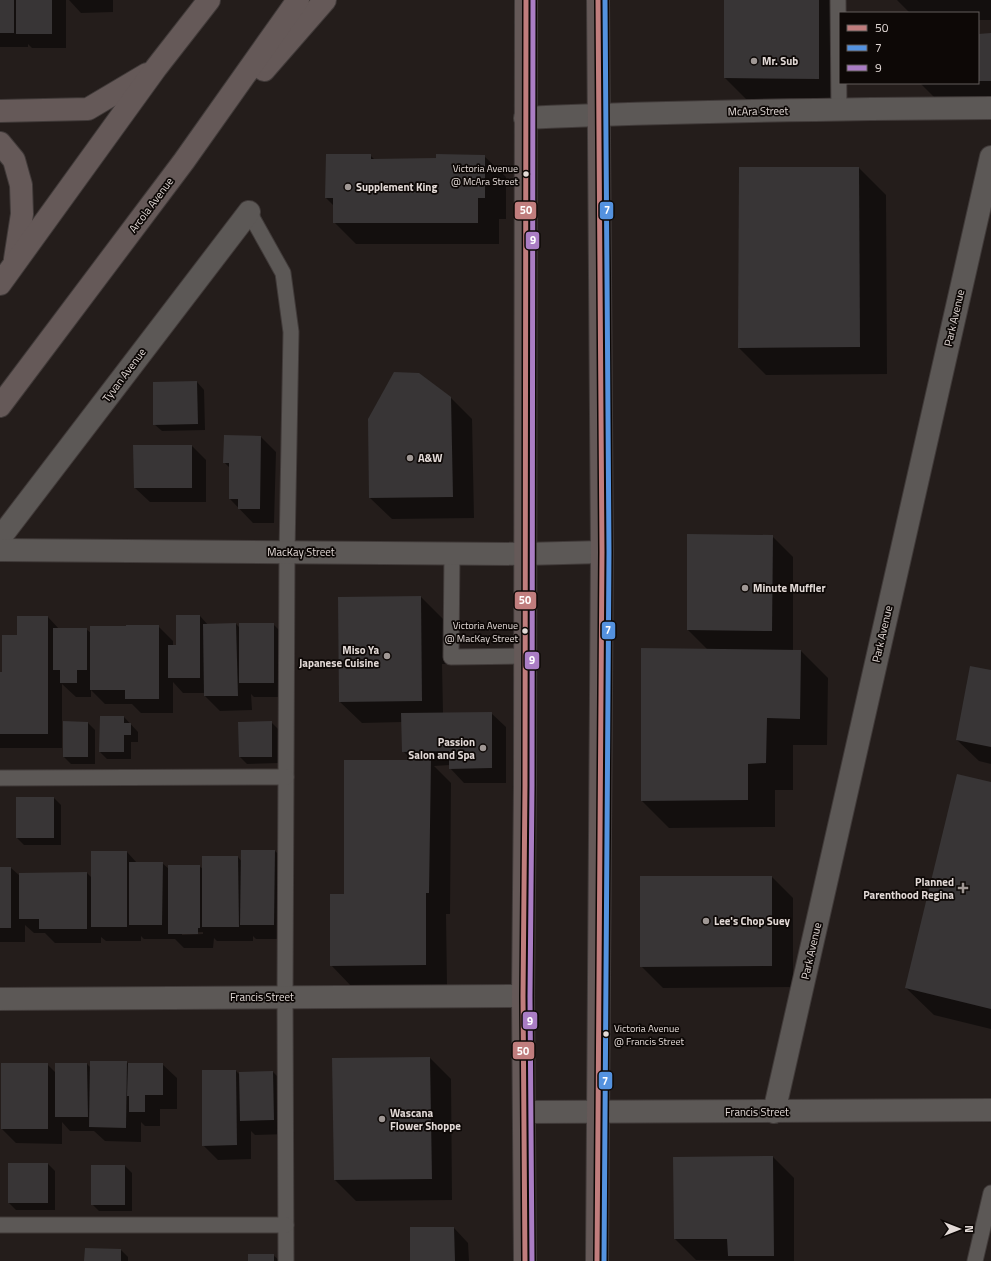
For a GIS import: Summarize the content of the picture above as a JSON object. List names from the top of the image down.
{
  "streets": {
    "main road": ["Arcola Avenue"],
    "street": [
      "McAra Street",
      "Park Avenue",
      "Tyvan Avenue",
      "MacKay Street",
      "Francis Street"
    ]
  },
  "crossings": [
    ["Park Avenue", "Francis Street"]
  ],
  "places": {
    "other": [
      "Mr. Sub",
      "Victoria Avenue @ McAra Street",
      "Supplement King",
      "A&W",
      "Minute Muffler",
      "Victoria Avenue @ MacKay Street",
      "Miso Ya Japanese Cuisine",
      "Passion Salon and Spa",
      "Lee's Chop Suey",
      "Victoria Avenue @ Francis Street",
      "Wascana Flower Shoppe"
    ],
    "health": ["Planned Parenthood Regina"]
  },
  "lines": ["transit line 50", "transit line 7", "transit line 9"],
  "legend": ["50", "7", "9"],
  "north": "right"
}
